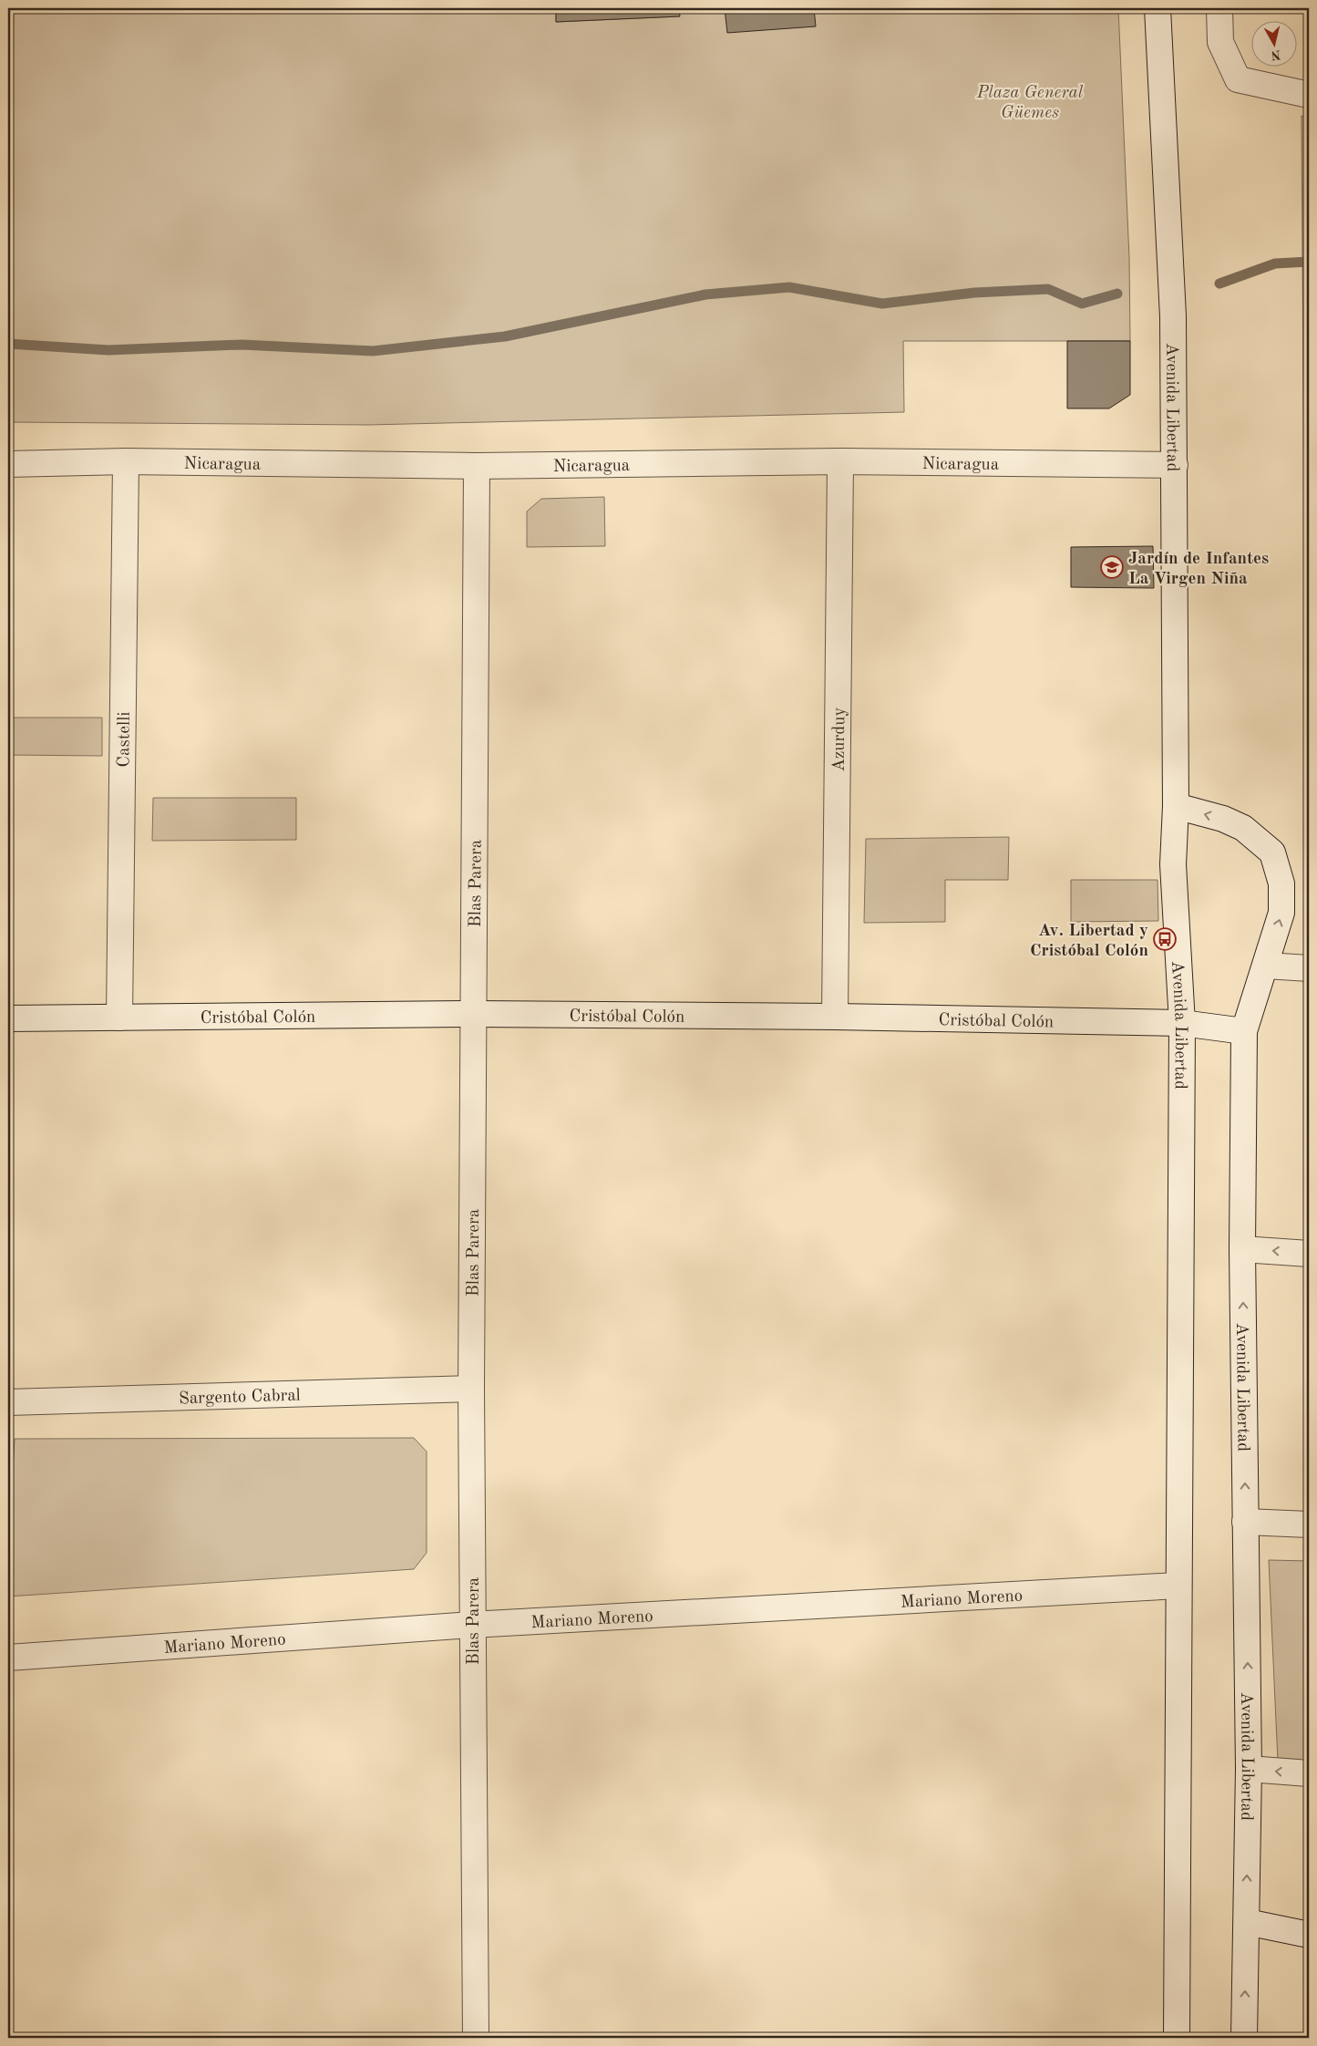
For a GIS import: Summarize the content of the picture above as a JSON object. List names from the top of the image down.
{
  "streets": {
    "street": [
      "Avenida Libertad",
      "Nicaragua",
      "Castelli",
      "Azurduy",
      "Blas Parera",
      "Cristóbal Colón",
      "Sargento Cabral",
      "Mariano Moreno"
    ]
  },
  "crossings": [
    ["Avenida Libertad", "Nicaragua"],
    ["Avenida Libertad", "Cristóbal Colón"],
    ["Avenida Libertad", "Mariano Moreno"],
    ["Nicaragua", "Castelli"],
    ["Nicaragua", "Azurduy"],
    ["Nicaragua", "Blas Parera"],
    ["Castelli", "Cristóbal Colón"],
    ["Azurduy", "Cristóbal Colón"],
    ["Blas Parera", "Cristóbal Colón"],
    ["Blas Parera", "Sargento Cabral"],
    ["Blas Parera", "Mariano Moreno"]
  ],
  "parks": ["Plaza General Güemes"],
  "places": {
    "school or university": ["Jardín de Infantes La Virgen Niña"],
    "bus stop": ["Av. Libertad y Cristóbal Colón"]
  },
  "north": "bottom"
}
